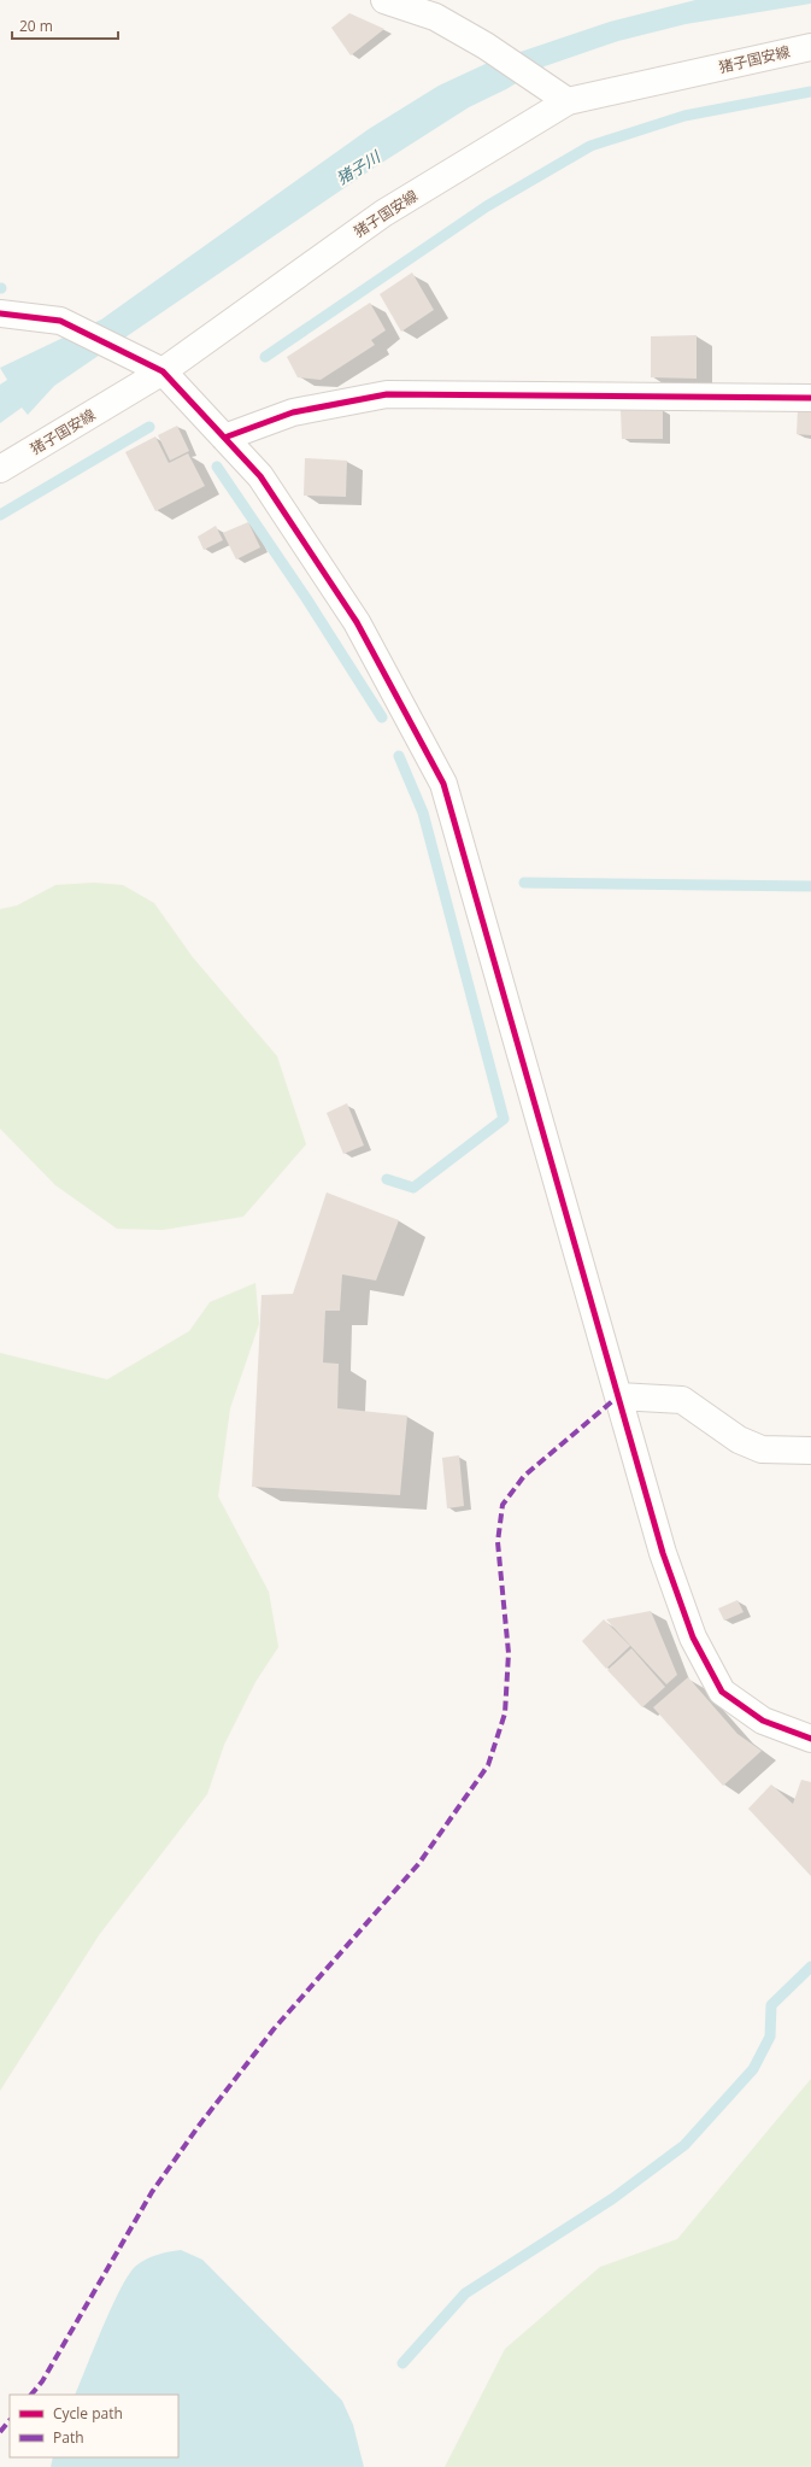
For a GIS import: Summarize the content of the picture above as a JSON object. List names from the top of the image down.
{
  "streets": {
    "street": ["猪子国安線"]
  },
  "water": ["猪子川"],
  "legend": ["Cycle path", "Path"],
  "scale_bar": "20 m"
}
